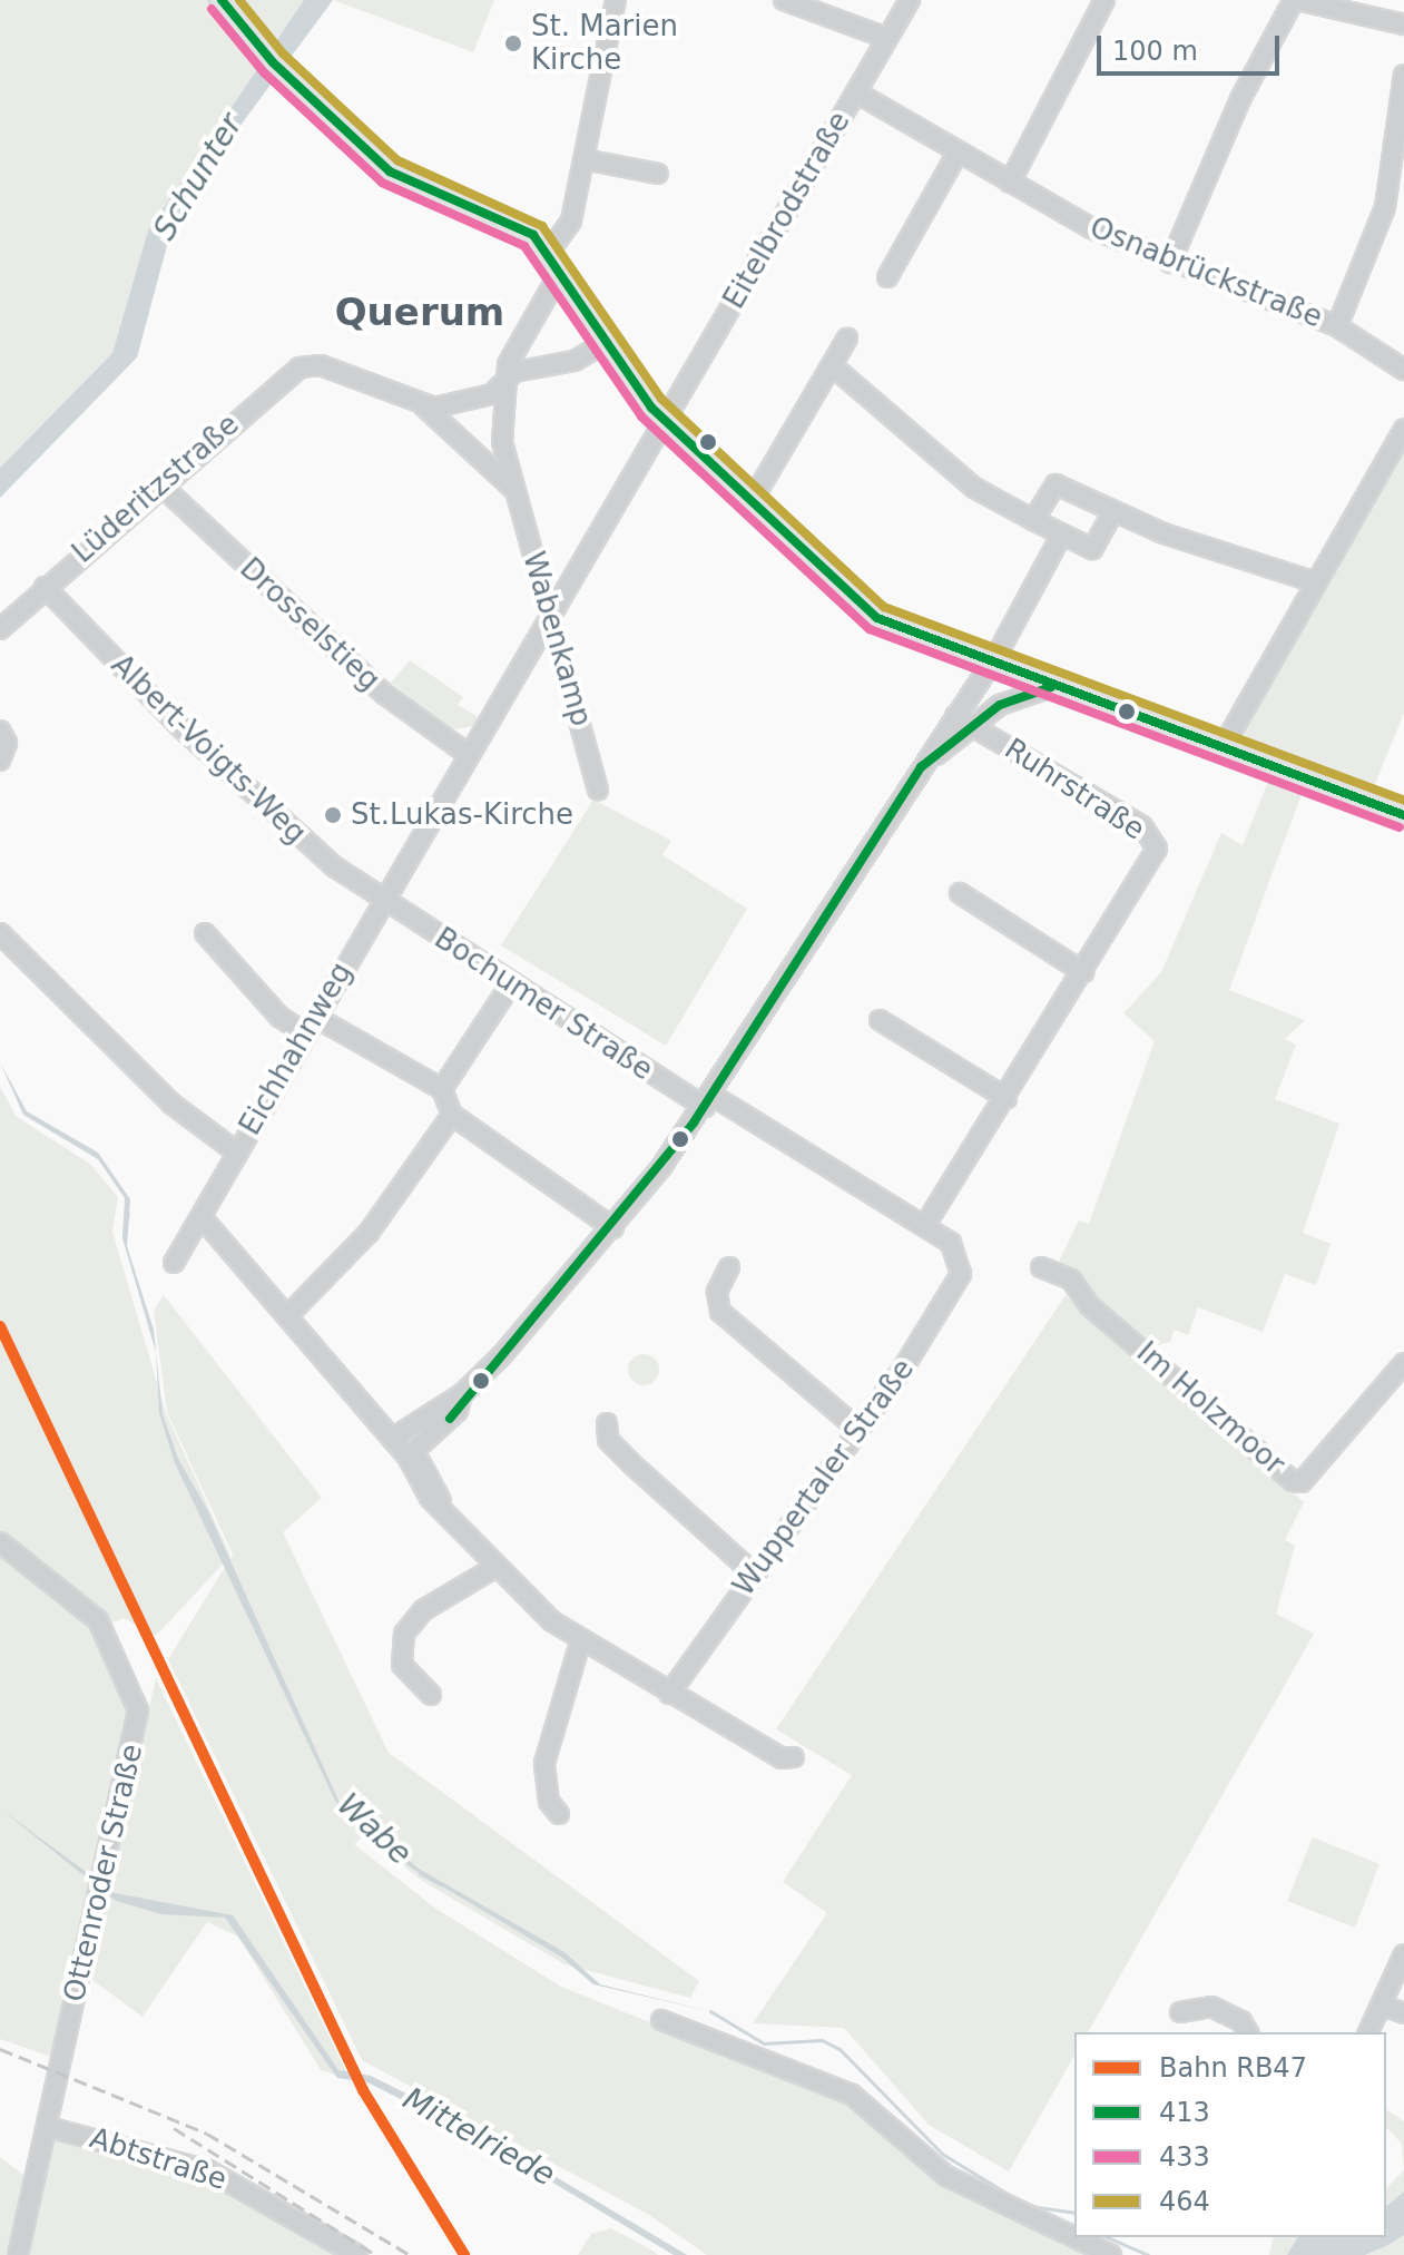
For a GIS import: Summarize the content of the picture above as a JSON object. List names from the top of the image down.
{
  "streets": {
    "street": [
      "Eitelbrodstraße",
      "Osnabrückstraße",
      "Lüderitzstraße",
      "Drosselstieg",
      "Wabenkamp",
      "Albert-Voigts-Weg",
      "Ruhrstraße",
      "Bochumer Straße",
      "Eichhahnweg",
      "Im Holzmoor",
      "Wuppertaler Straße",
      "Ottenroder Straße",
      "Abtstraße"
    ]
  },
  "crossings": [
    ["Eitelbrodstraße", "Osnabrückstraße"],
    ["Eitelbrodstraße", "Eichhahnweg"],
    ["Lüderitzstraße", "Drosselstieg"],
    ["Lüderitzstraße", "Albert-Voigts-Weg"],
    ["Drosselstieg", "Eichhahnweg"],
    ["Wabenkamp", "Eichhahnweg"],
    ["Albert-Voigts-Weg", "Bochumer Straße"],
    ["Albert-Voigts-Weg", "Eichhahnweg"],
    ["Ruhrstraße", "Bochumer Straße"],
    ["Bochumer Straße", "Eichhahnweg"],
    ["Bochumer Straße", "Wuppertaler Straße"],
    ["Ottenroder Straße", "Abtstraße"]
  ],
  "districts": ["Querum"],
  "water": ["Schunter", "Wabe", "Mittelriede"],
  "places": ["St. Marien Kirche", "St.Lukas-Kirche"],
  "lines": [
    "transit line 413",
    "transit line 464",
    "transit line 433",
    "rail line RB47"
  ],
  "legend": [
    "Bahn RB47",
    "413",
    "433",
    "464"
  ],
  "scale_bar": "100 m"
}
